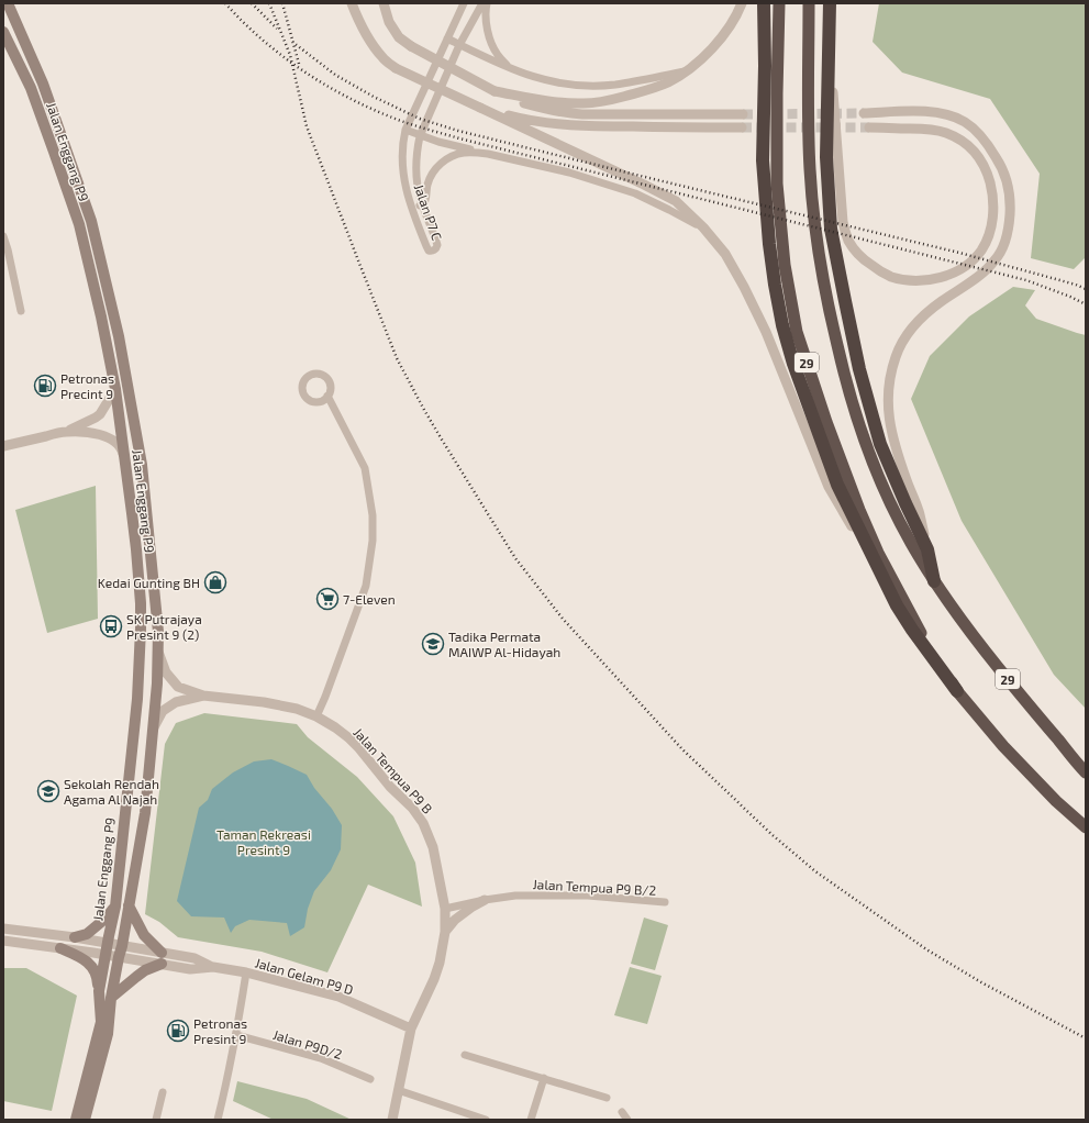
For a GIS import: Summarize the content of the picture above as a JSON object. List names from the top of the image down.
{
  "streets": {
    "highway": ["29"],
    "main road": ["Jalan Enggang P9"],
    "street": [
      "Jalan P7 C",
      "Jalan Tempua P9 B",
      "Jalan Tempua P9 B/2",
      "Jalan Gelam P9 D",
      "Jalan P9D/2"
    ]
  },
  "crossings": [
    ["Jalan Enggang P9", "Jalan Tempua P9 B"],
    ["Jalan Enggang P9", "Jalan Gelam P9 D"],
    ["Jalan Tempua P9 B", "Jalan Tempua P9 B/2"],
    ["Jalan Tempua P9 B", "Jalan Gelam P9 D"]
  ],
  "parks": ["Taman Rekreasi Presint 9"],
  "places": {
    "fuel station": ["Petronas Precint 9", "Petronas Presint 9"],
    "shop": ["Kedai Gunting BH"],
    "supermarket": ["7-Eleven"],
    "bus stop": ["SK Putrajaya Presint 9 (2)"],
    "school or university": ["Tadika Permata MAIWP Al-Hidayah", "Sekolah Rendah Agama Al Najah"]
  }
}
